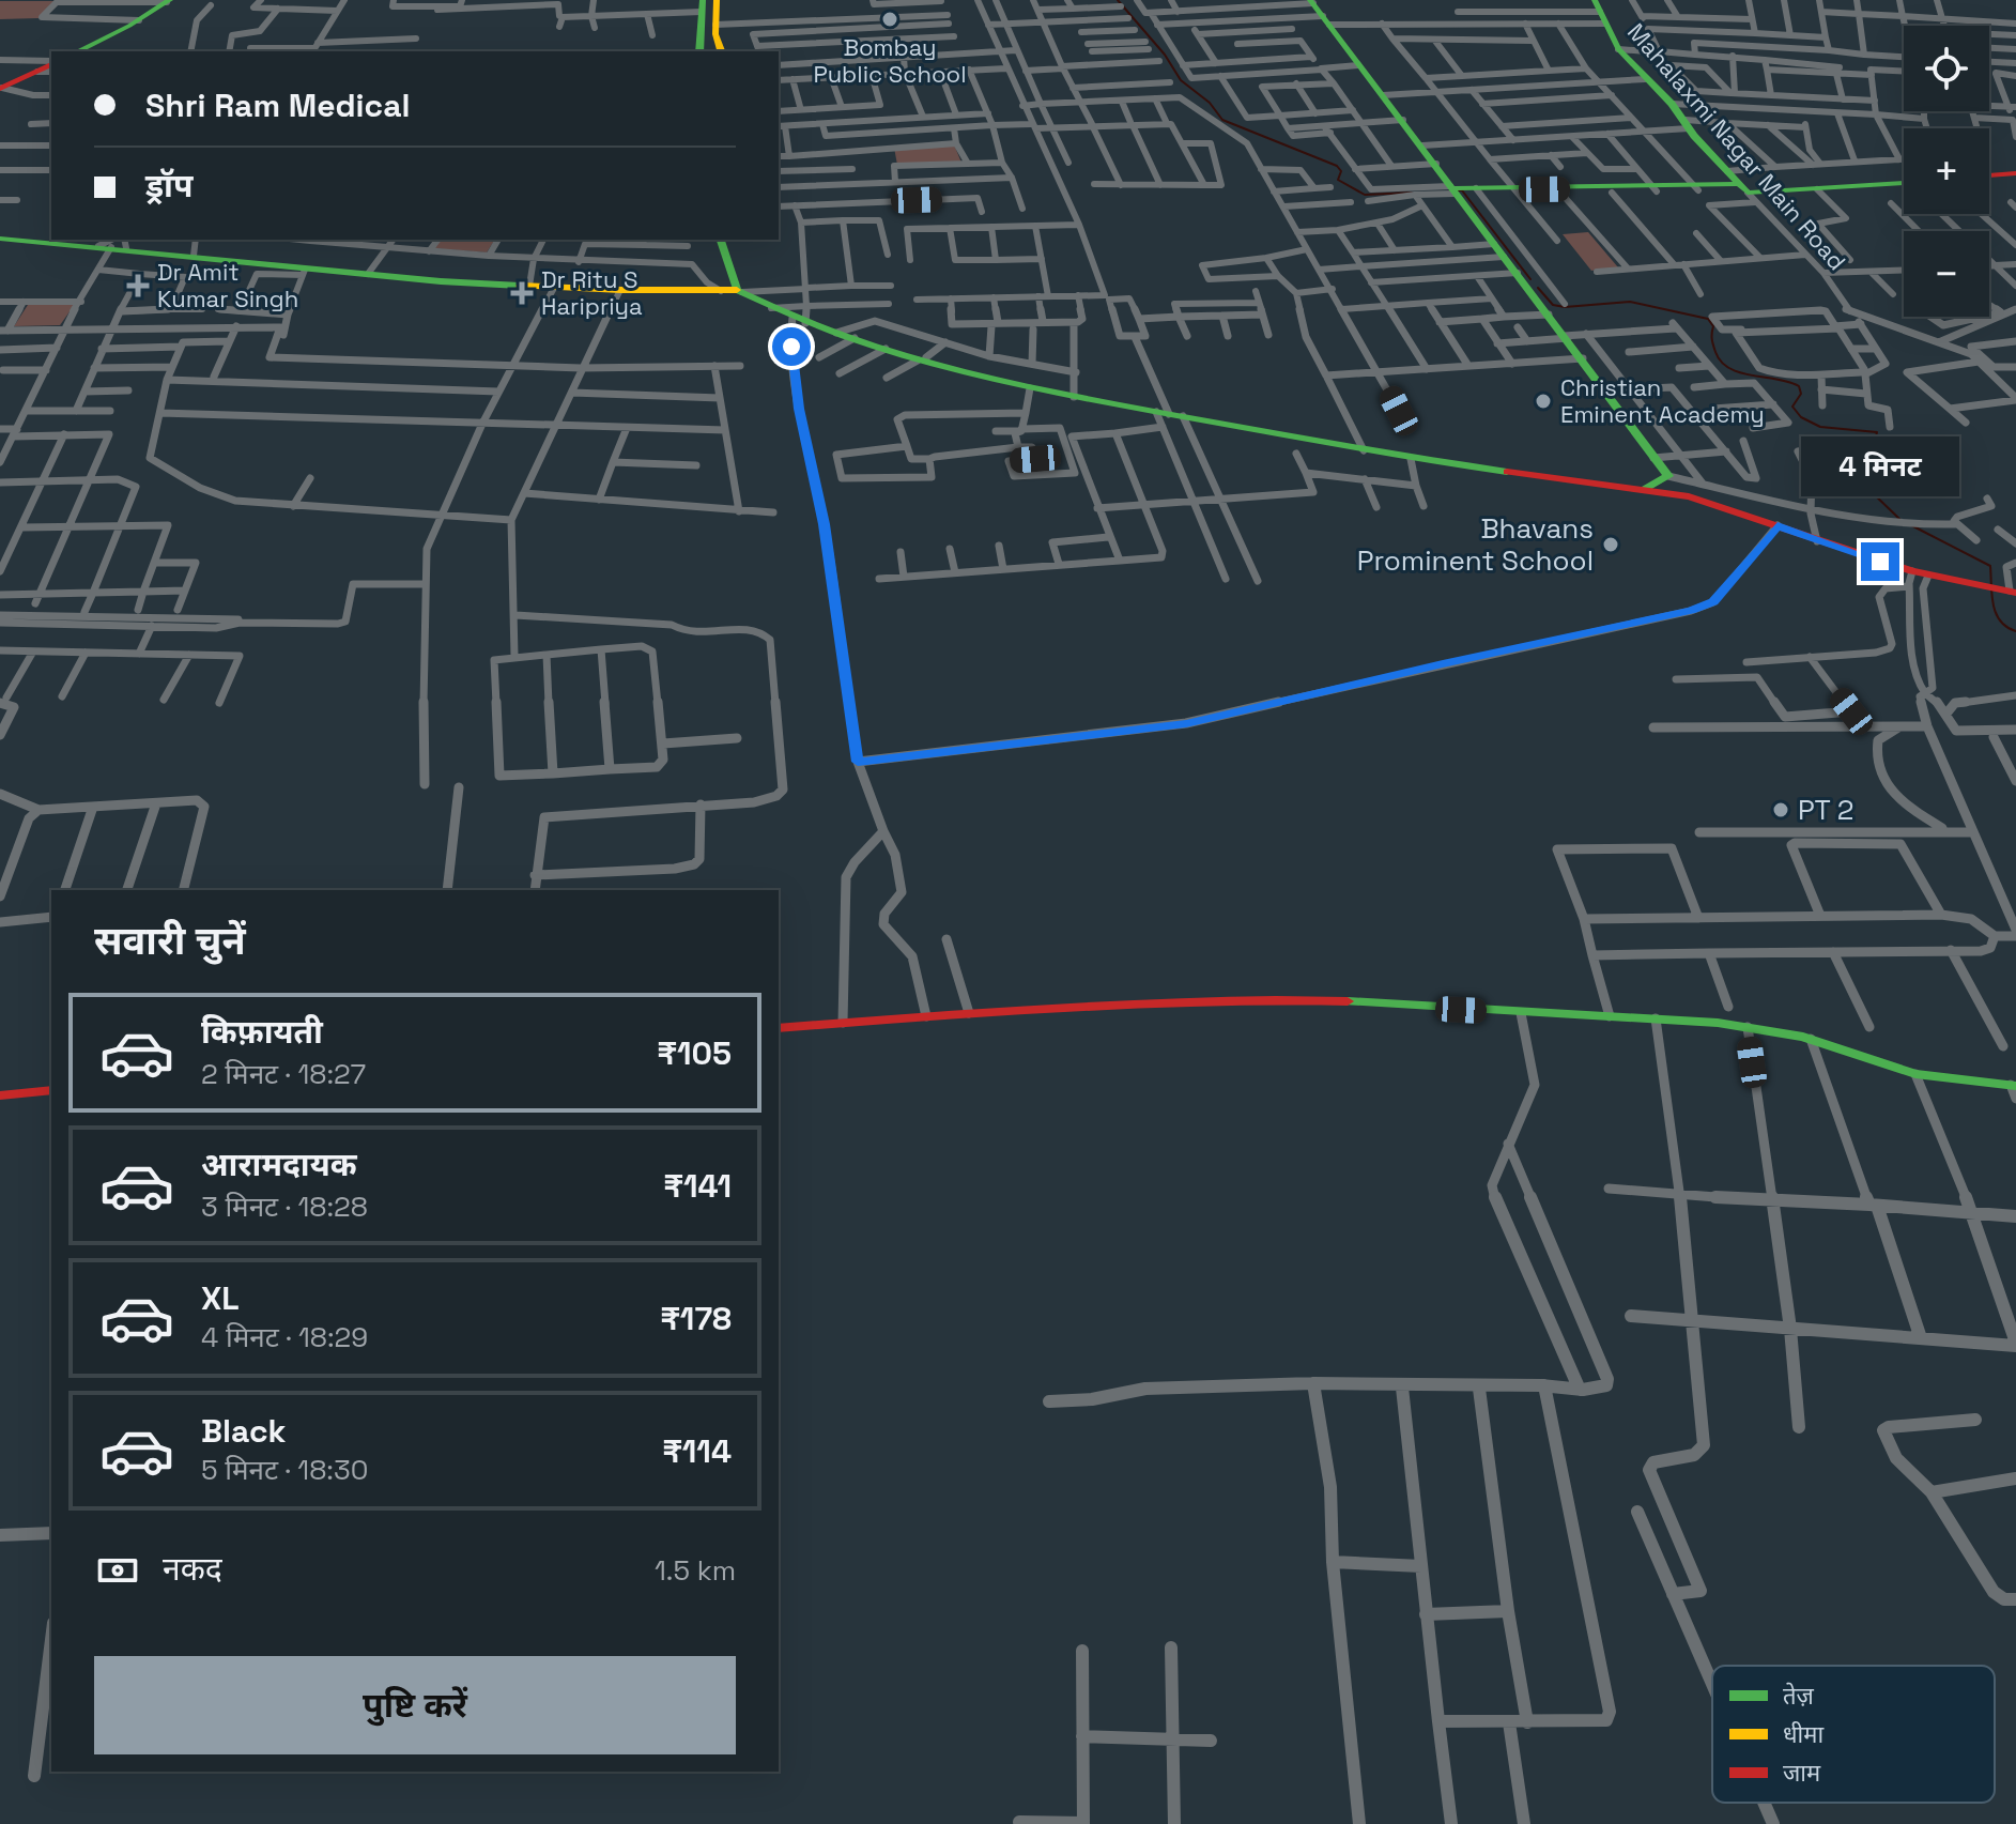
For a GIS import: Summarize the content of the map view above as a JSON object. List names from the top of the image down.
{
  "streets": {
    "street": ["Mahalaxmi Nagar Main Road"]
  },
  "places": {
    "other": [
      "Bombay Public School",
      "Christian Eminent Academy",
      "Bhavans Prominent School",
      "PT 2"
    ],
    "health": ["Dr Amit Kumar Singh", "Dr Ritu S Haripriya"]
  },
  "legend": ["तेज़", "धीमा", "जाम"],
  "page": {
    "map_buttons": ["+", "−"],
    "banner": ["Shri Ram Medical", "ड्रॉप"],
    "bubble": "4 मिनट",
    "heading": "सवारी चुनें",
    "list": [
      {
        "name": "किफ़ायती",
        "note": "2 मिनट · 18:27",
        "value": "₹105"
      },
      {
        "name": "आरामदायक",
        "note": "3 मिनट · 18:28",
        "value": "₹141"
      },
      {
        "name": "XL",
        "note": "4 मिनट · 18:29",
        "value": "₹178"
      },
      {
        "name": "Black",
        "note": "5 मिनट · 18:30",
        "value": "₹114"
      }
    ],
    "pay": ["नकद", "1.5 km"],
    "buttons": "पुष्टि करें"
  }
}
